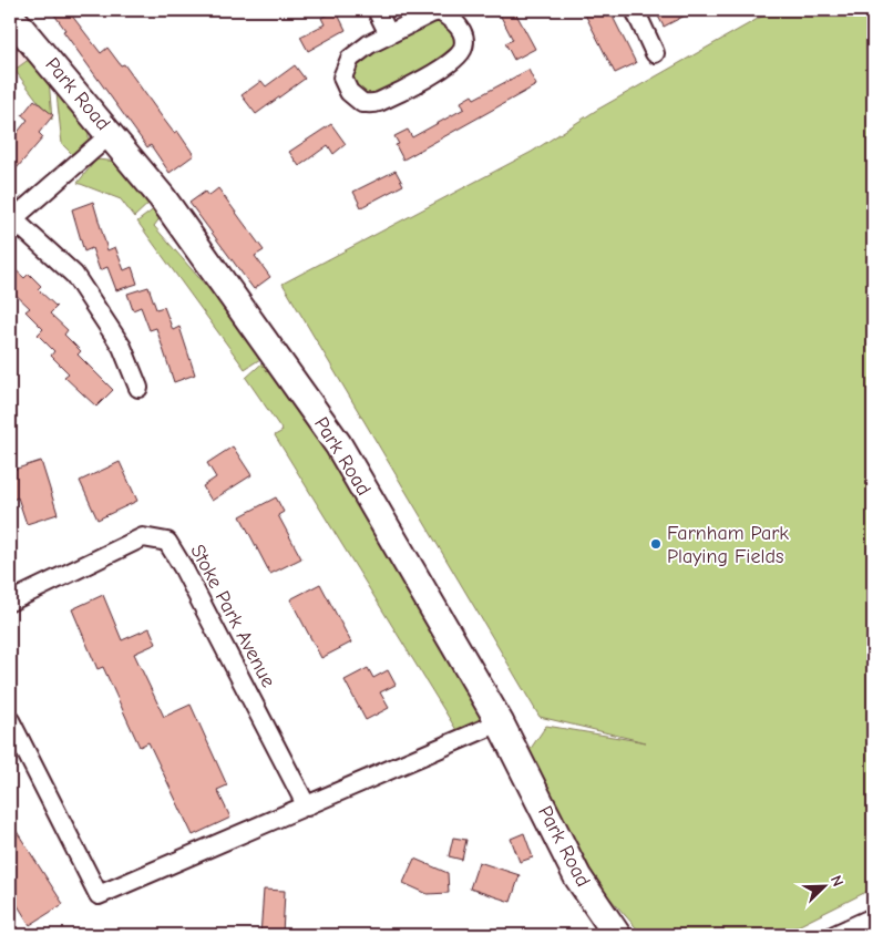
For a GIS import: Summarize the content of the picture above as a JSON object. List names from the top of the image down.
{
  "streets": {
    "main road": ["Park Road"],
    "street": ["Stoke Park Avenue"]
  },
  "places": ["Farnham Park Playing Fields"],
  "north": "top right"
}
